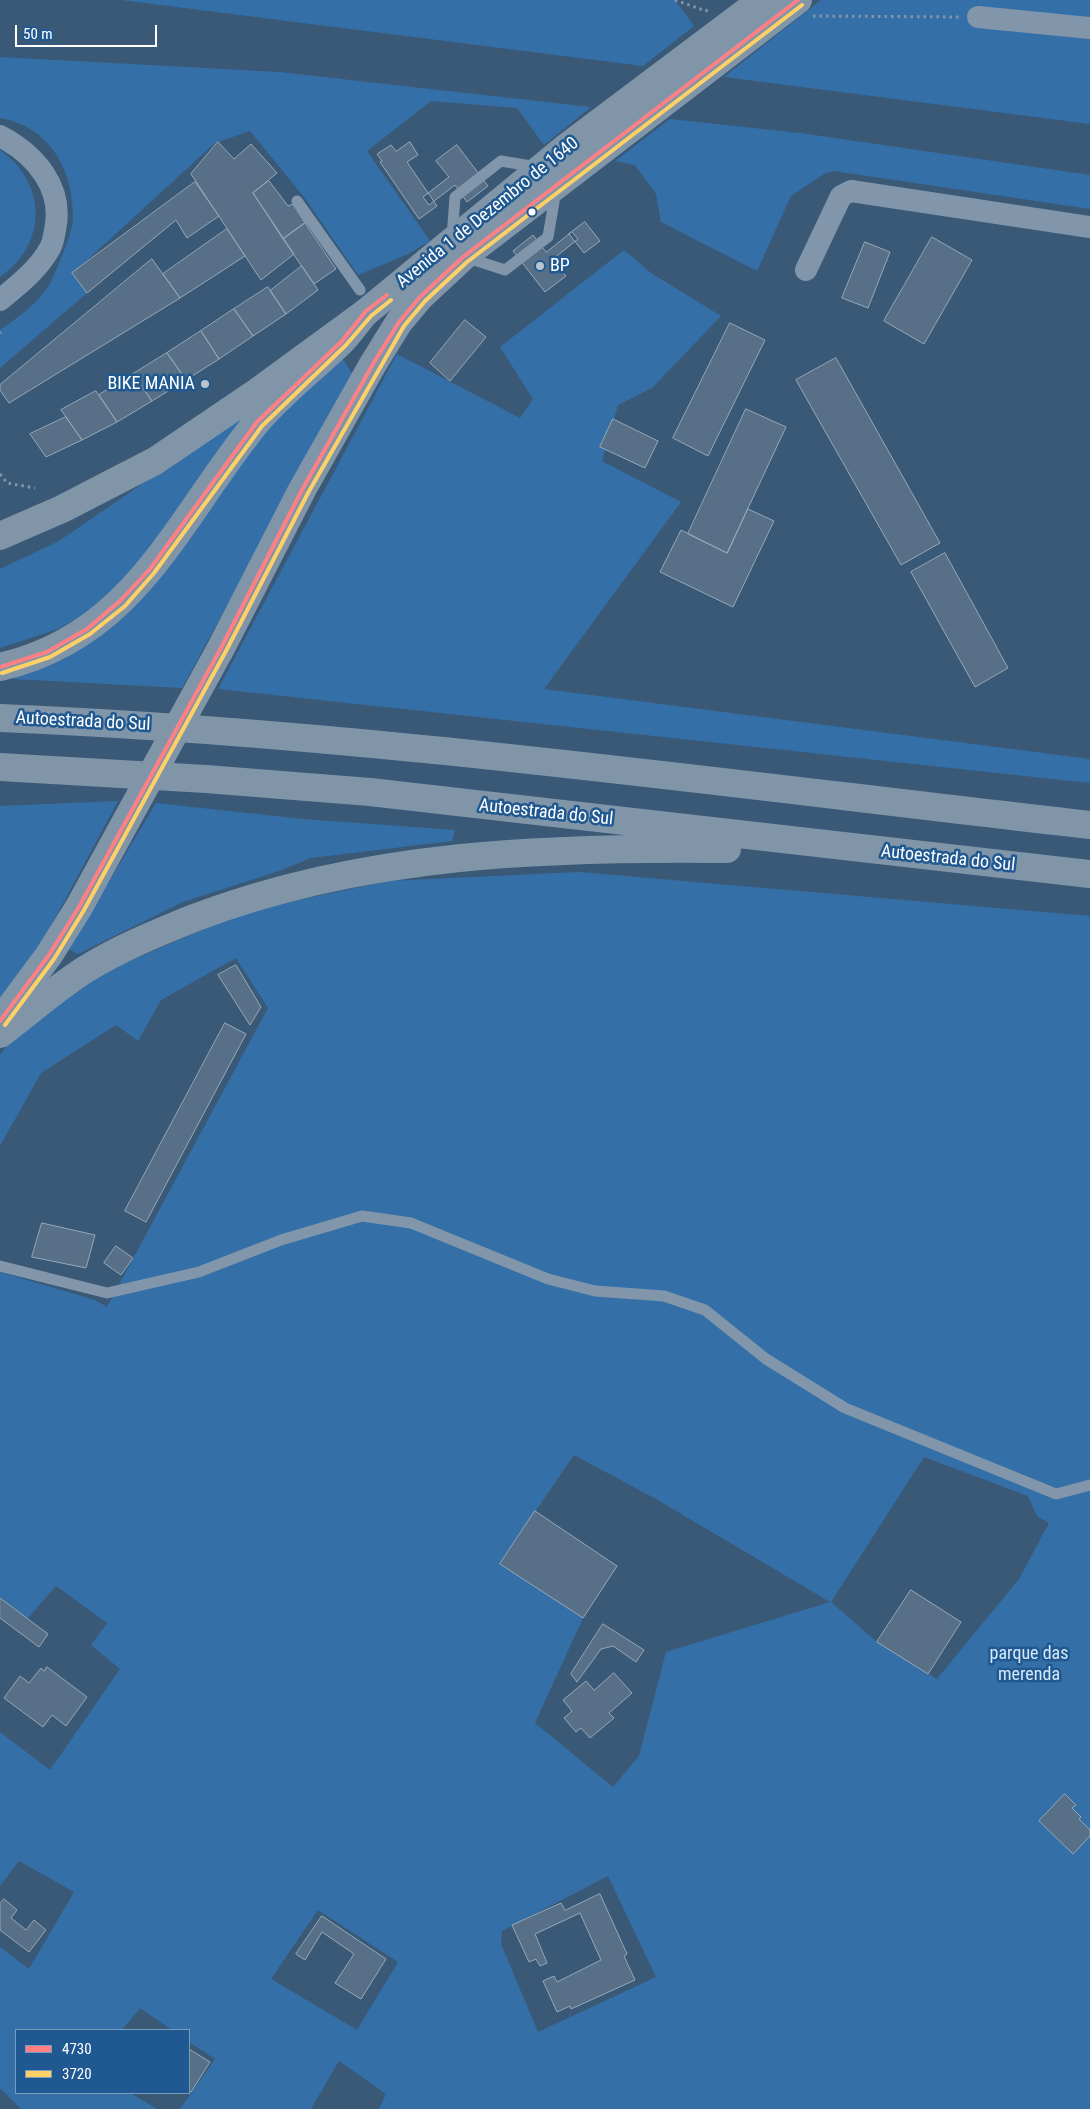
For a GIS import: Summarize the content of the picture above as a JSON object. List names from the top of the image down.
{
  "streets": {
    "main road": ["Avenida 1 de Dezembro de 1640", "Autoestrada do Sul"]
  },
  "parks": ["parque das merenda"],
  "places": ["BP", "BIKE MANIA"],
  "lines": ["transit line 4730", "transit line 3720"],
  "legend": ["4730", "3720"],
  "scale_bar": "50 m"
}
